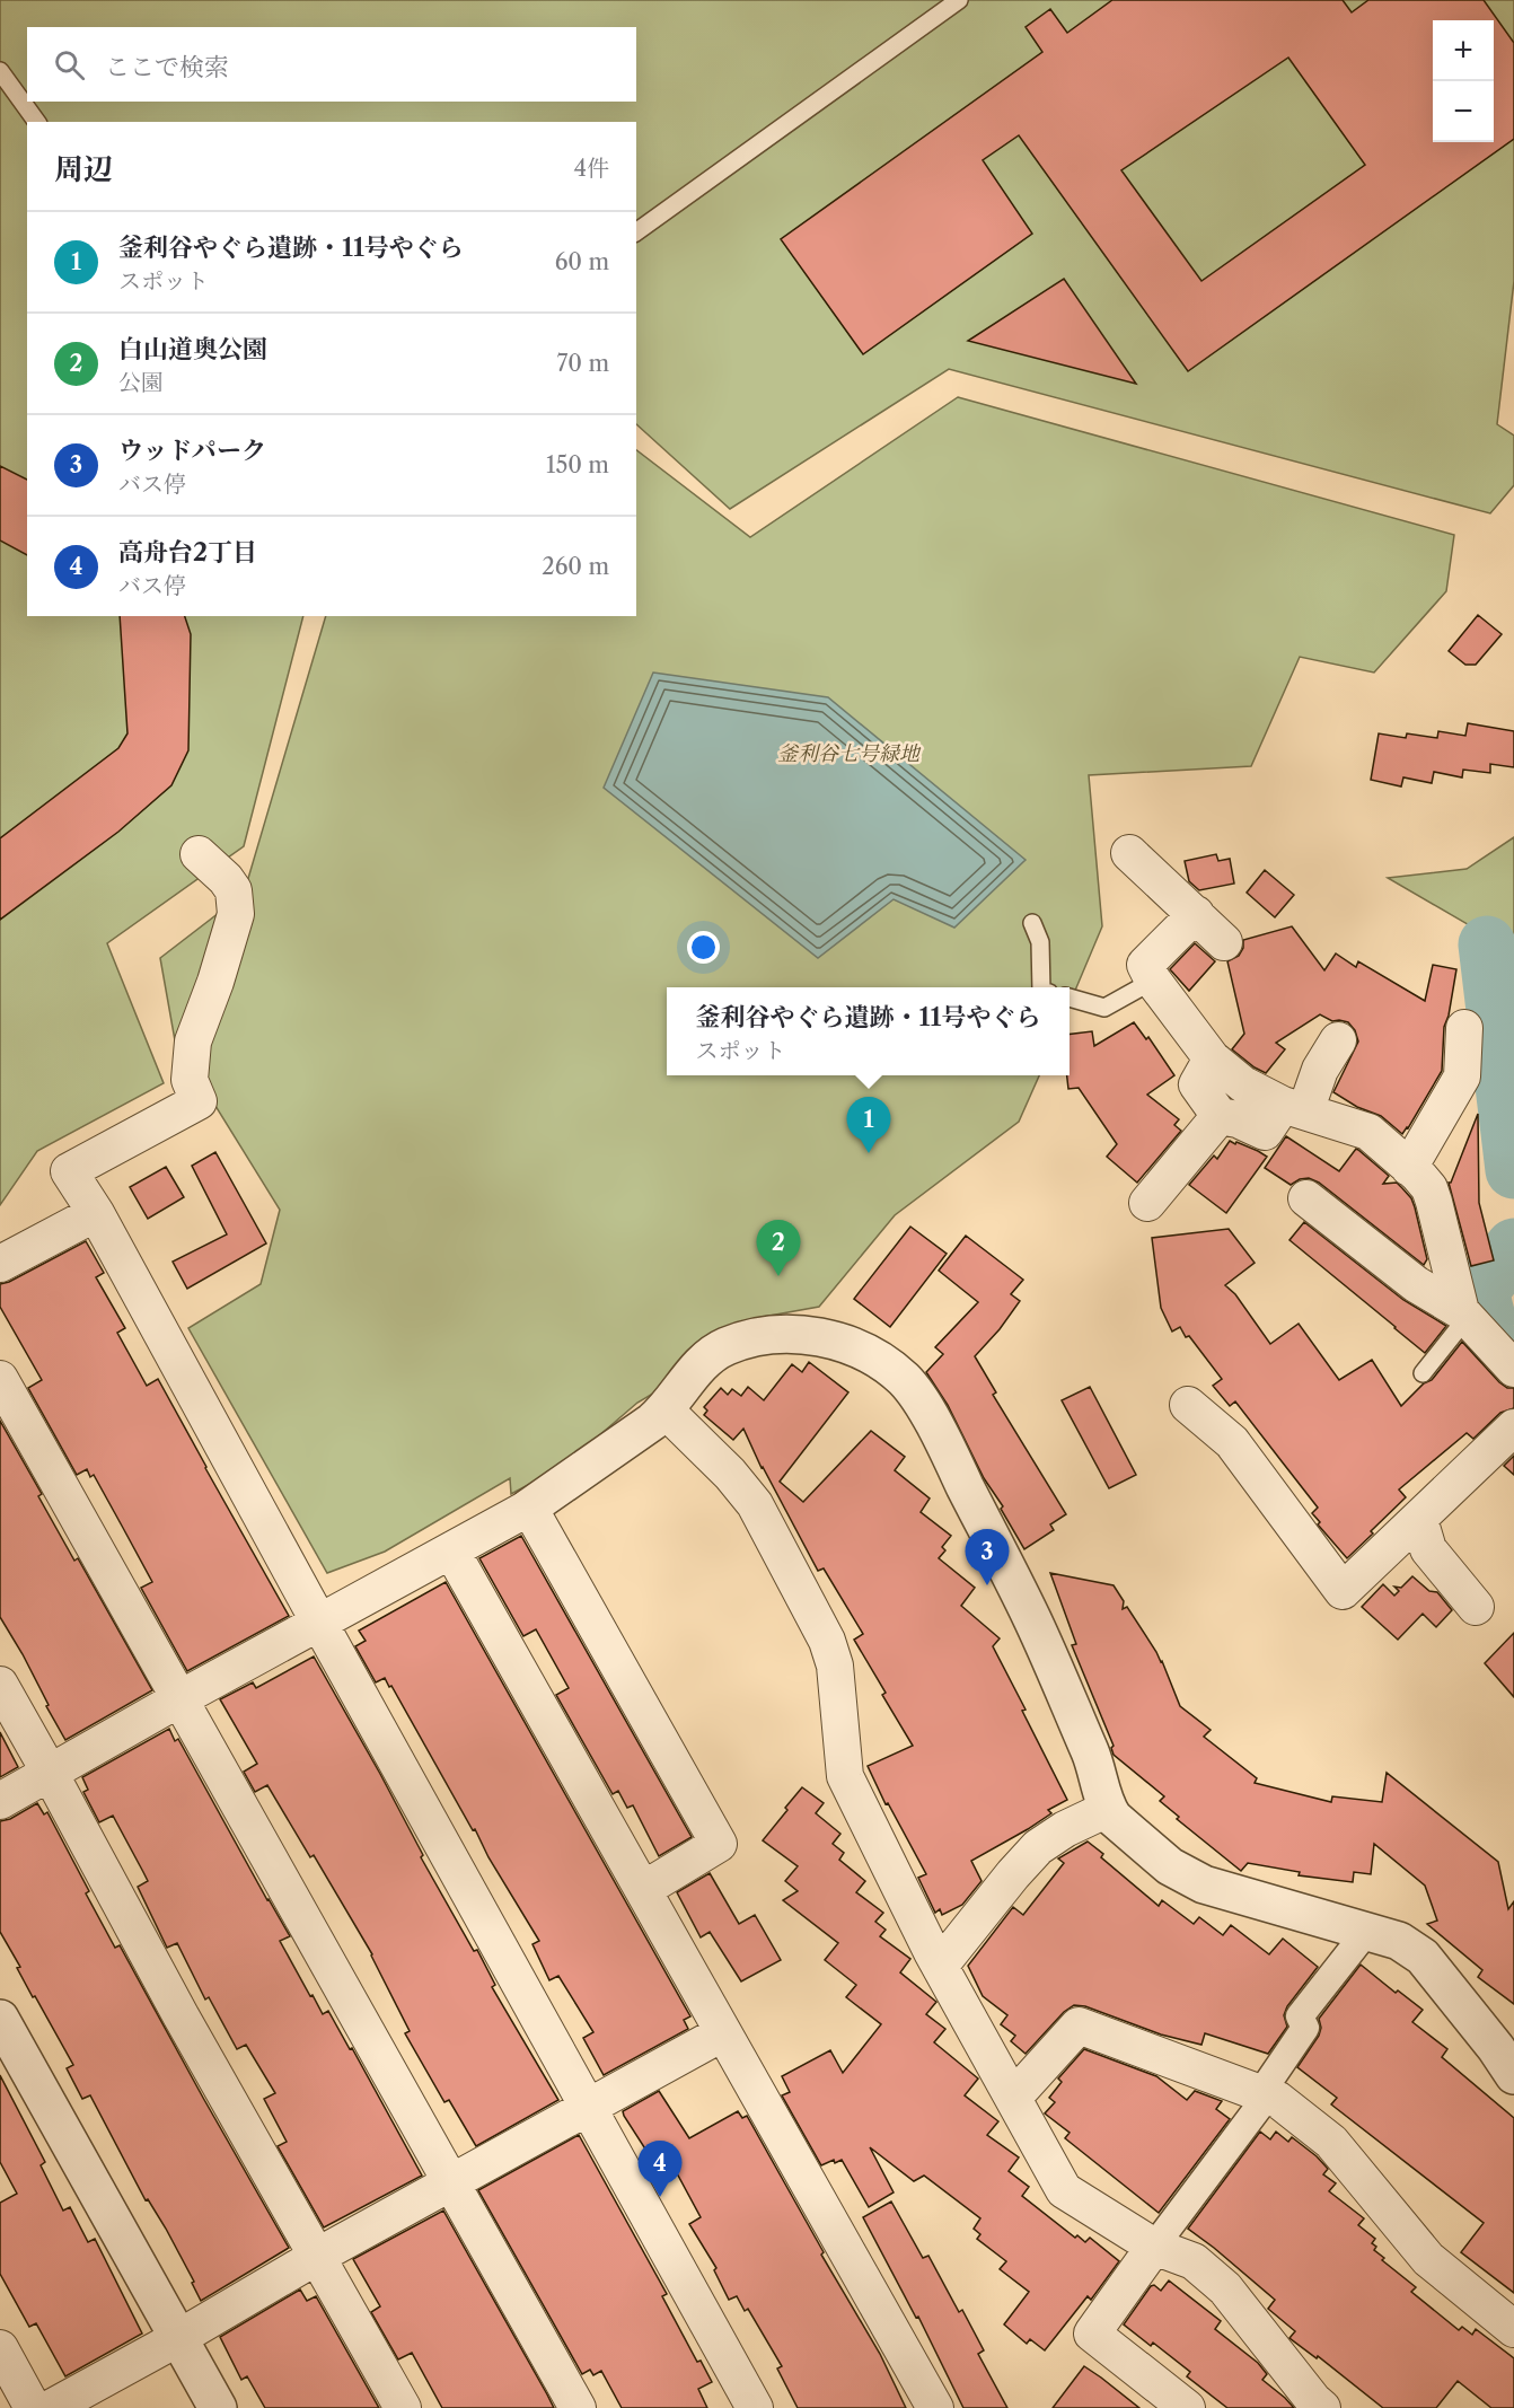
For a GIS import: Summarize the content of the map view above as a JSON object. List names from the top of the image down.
{
  "parks": ["釜利谷七号緑地"],
  "page": {
    "map_buttons": ["+", "−"],
    "search": "ここで検索",
    "heading": ["周辺", "4件"],
    "list": [
      {
        "mark": "1",
        "name": "釜利谷やぐら遺跡・11号やぐら",
        "note": "スポット",
        "value": "60 m"
      },
      {
        "mark": "2",
        "name": "白山道奥公園",
        "note": "公園",
        "value": "70 m"
      },
      {
        "mark": "3",
        "name": "ウッドパーク",
        "note": "バス停",
        "value": "150 m"
      },
      {
        "mark": "4",
        "name": "高舟台2丁目",
        "note": "バス停",
        "value": "260 m"
      }
    ],
    "popup": ["釜利谷やぐら遺跡・11号やぐら", "スポット"],
    "pins": [
      "1",
      "2",
      "3",
      "4"
    ]
  }
}
